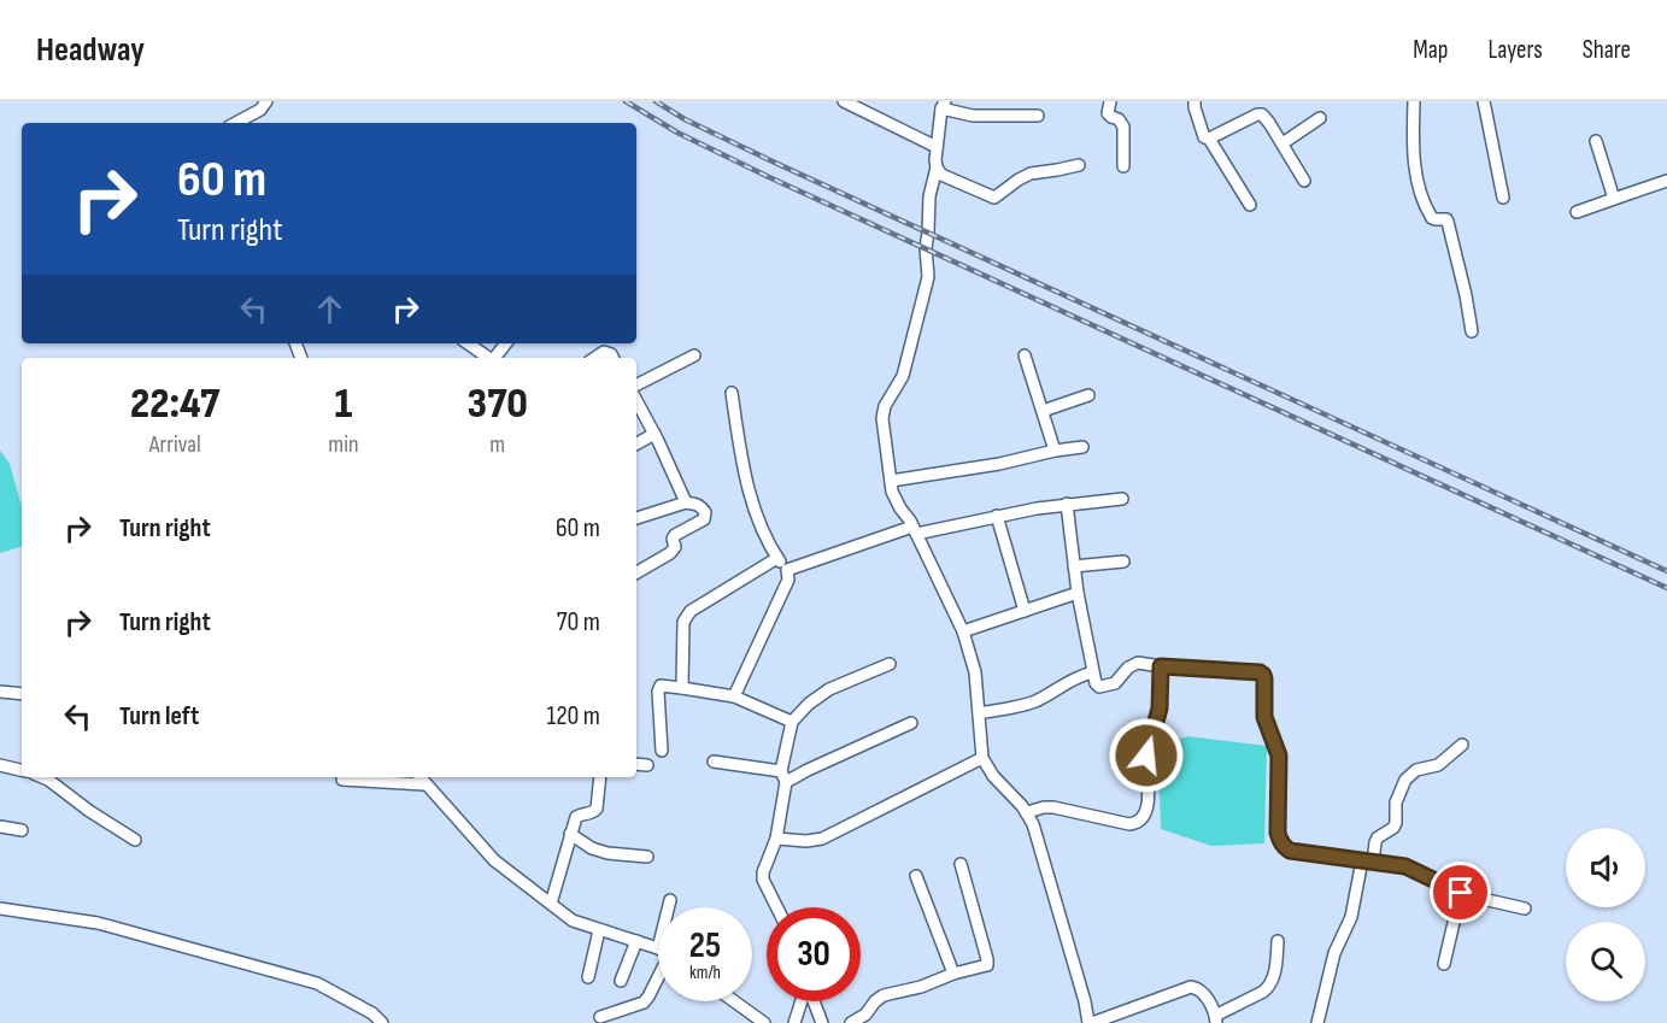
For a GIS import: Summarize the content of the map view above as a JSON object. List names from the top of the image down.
{
  "page": {
    "header": "Headway",
    "nav": ["Map", "Layers", "Share"],
    "turn": ["60 m", "Turn right"],
    "eta": [
      "22:47",
      "Arrival",
      "1",
      "min",
      "370",
      "m"
    ],
    "list": [
      {
        "name": "Turn right",
        "value": "60 m"
      },
      {
        "name": "Turn right",
        "value": "70 m"
      },
      {
        "name": "Turn left",
        "value": "120 m"
      }
    ],
    "speed": "25 km/h",
    "limit": "30"
  }
}
